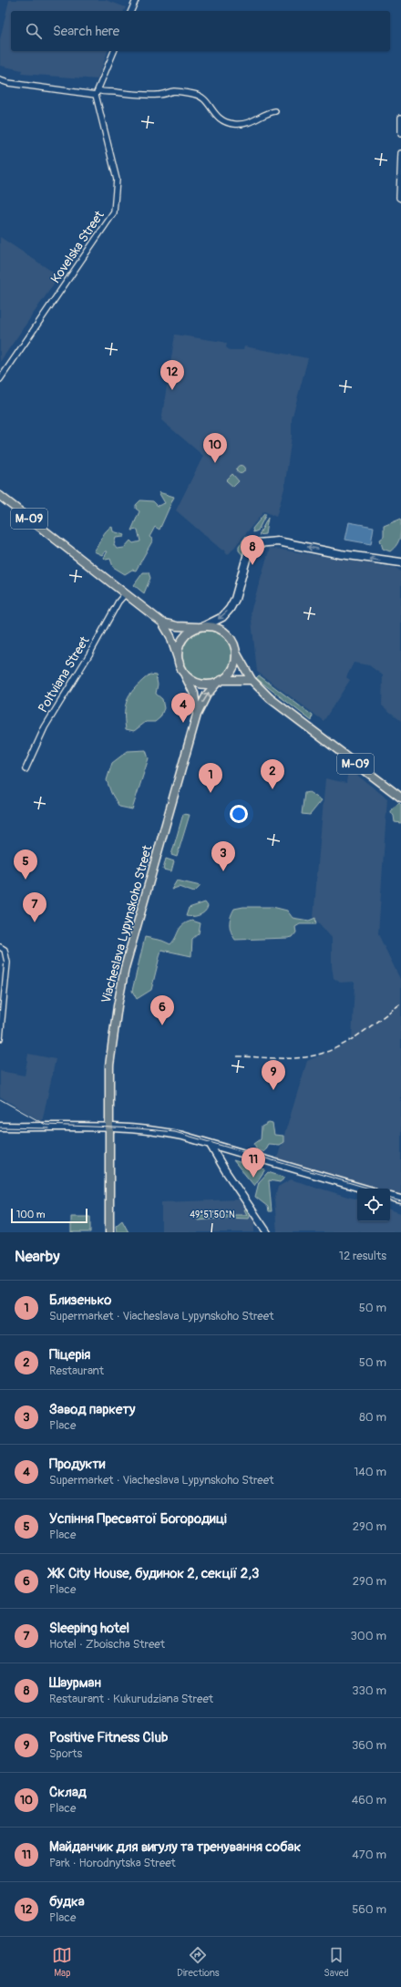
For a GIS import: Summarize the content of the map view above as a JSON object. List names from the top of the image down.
{
  "streets": {
    "main road": ["М-09", "Viacheslava Lypynskoho Street"],
    "street": ["Kovelska Street", "Poltviana Street"]
  },
  "crossings": [
    ["М-09", "Poltviana Street"],
    ["М-09", "Viacheslava Lypynskoho Street"]
  ],
  "scale_bar": "100 m",
  "page": {
    "search": "Search here",
    "pins": [
      "12",
      "10",
      "8",
      "4",
      "2",
      "1",
      "3",
      "5",
      "7",
      "6",
      "9",
      "11"
    ],
    "scale": "100 m",
    "heading": ["Nearby", "12 results"],
    "list": [
      {
        "mark": "1",
        "name": "Близенько",
        "note": "Supermarket · Viacheslava Lypynskoho Street",
        "value": "50 m"
      },
      {
        "mark": "2",
        "name": "Піцерія",
        "note": "Restaurant",
        "value": "50 m"
      },
      {
        "mark": "3",
        "name": "Завод паркету",
        "note": "Place",
        "value": "80 m"
      },
      {
        "mark": "4",
        "name": "Продукти",
        "note": "Supermarket · Viacheslava Lypynskoho Street",
        "value": "140 m"
      },
      {
        "mark": "5",
        "name": "Успіння Пресвятої Богородиці",
        "note": "Place",
        "value": "290 m"
      },
      {
        "mark": "6",
        "name": "ЖК City House, будинок 2, секції 2,3",
        "note": "Place",
        "value": "290 m"
      },
      {
        "mark": "7",
        "name": "Sleeping hotel",
        "note": "Hotel · Zboischa Street",
        "value": "300 m"
      },
      {
        "mark": "8",
        "name": "Шаурман",
        "note": "Restaurant · Kukurudziana Street",
        "value": "330 m"
      },
      {
        "mark": "9",
        "name": "Positive Fitness Club",
        "note": "Sports",
        "value": "360 m"
      },
      {
        "mark": "10",
        "name": "Склад",
        "note": "Place",
        "value": "460 m"
      },
      {
        "mark": "11",
        "name": "Майданчик для вигулу та тренування собак",
        "note": "Park · Horodnytska Street",
        "value": "470 m"
      },
      {
        "mark": "12",
        "name": "будка",
        "note": "Place",
        "value": "560 m"
      }
    ],
    "nav": ["Map", "Directions", "Saved"]
  },
  "coordinates": ["49°51'50\"N"]
}
